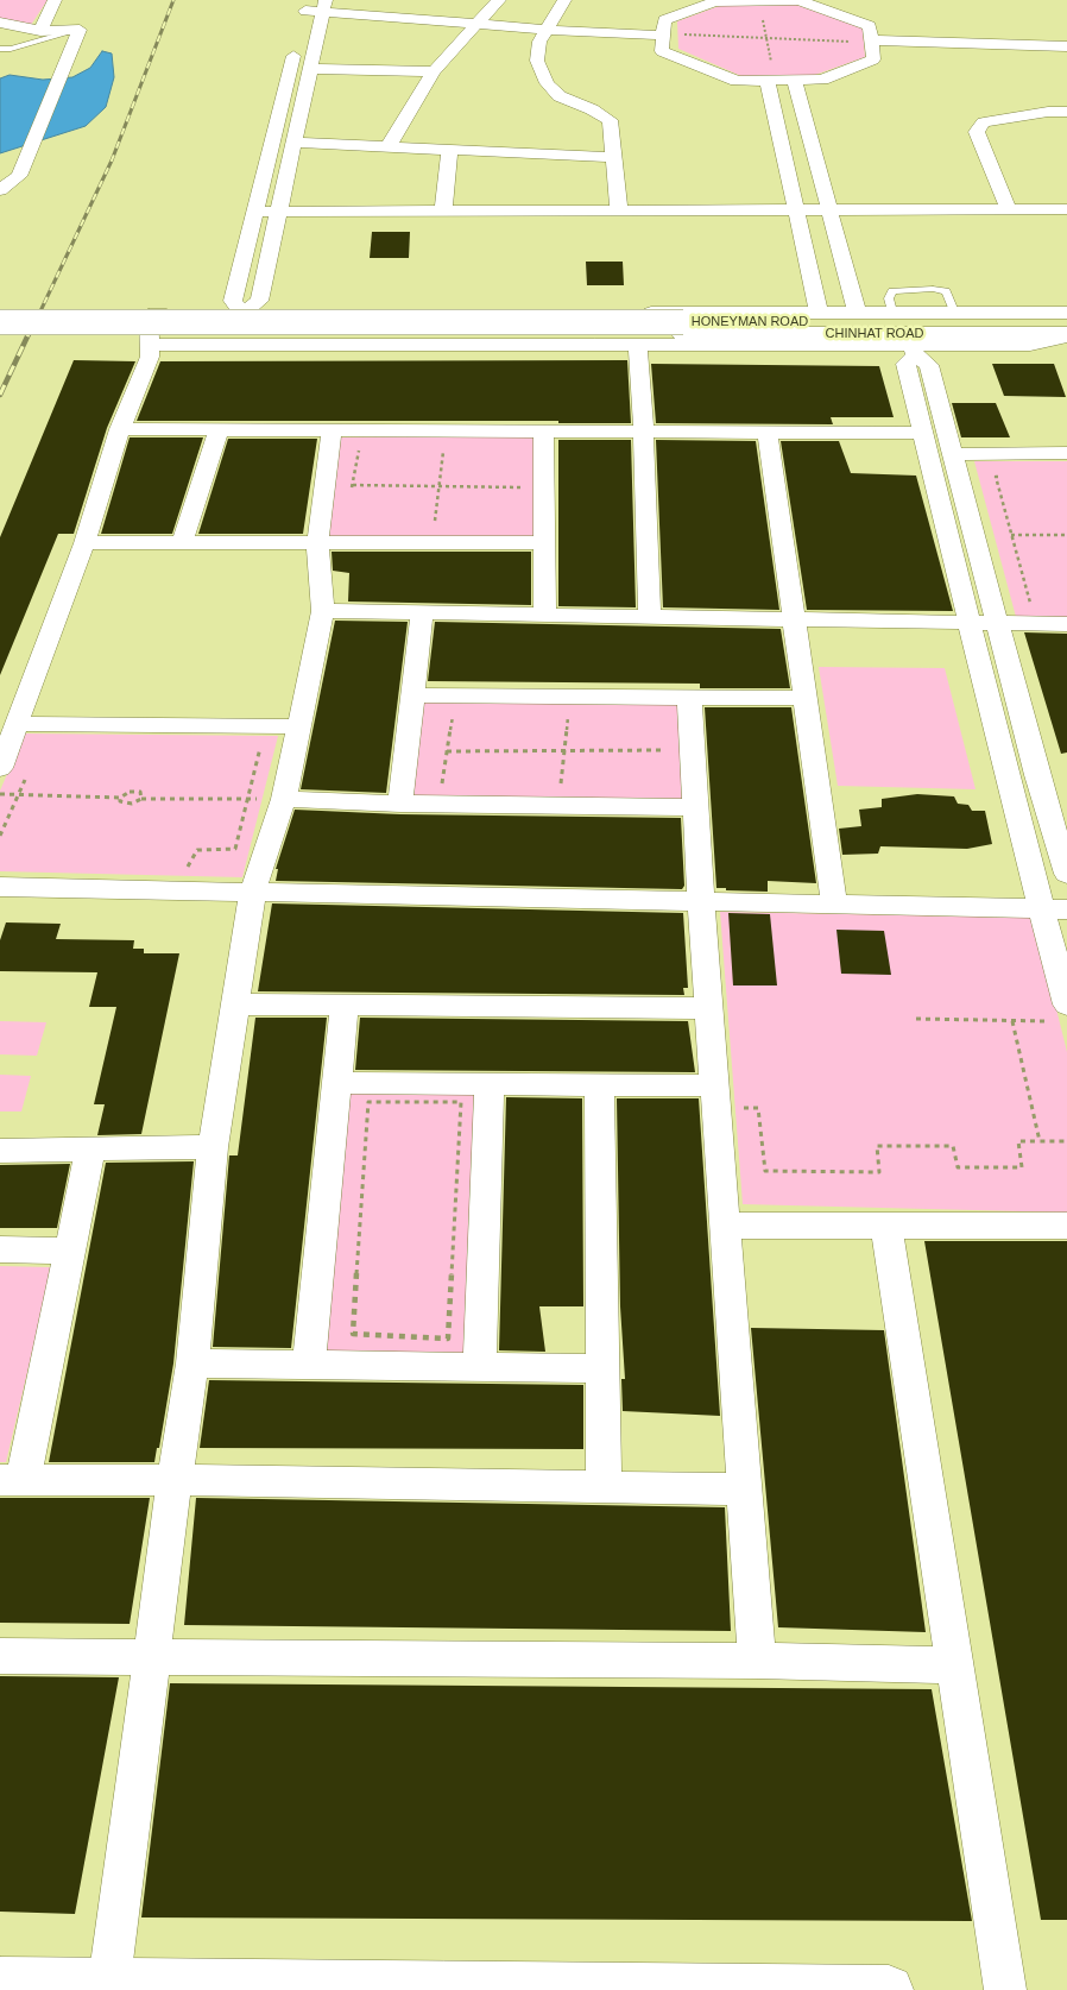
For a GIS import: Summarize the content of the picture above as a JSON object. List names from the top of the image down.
{
  "streets": {
    "street": ["HONEYMAN ROAD", "CHINHAT ROAD"]
  },
  "crossings": [
    ["HONEYMAN ROAD", "CHINHAT ROAD"]
  ]
}
